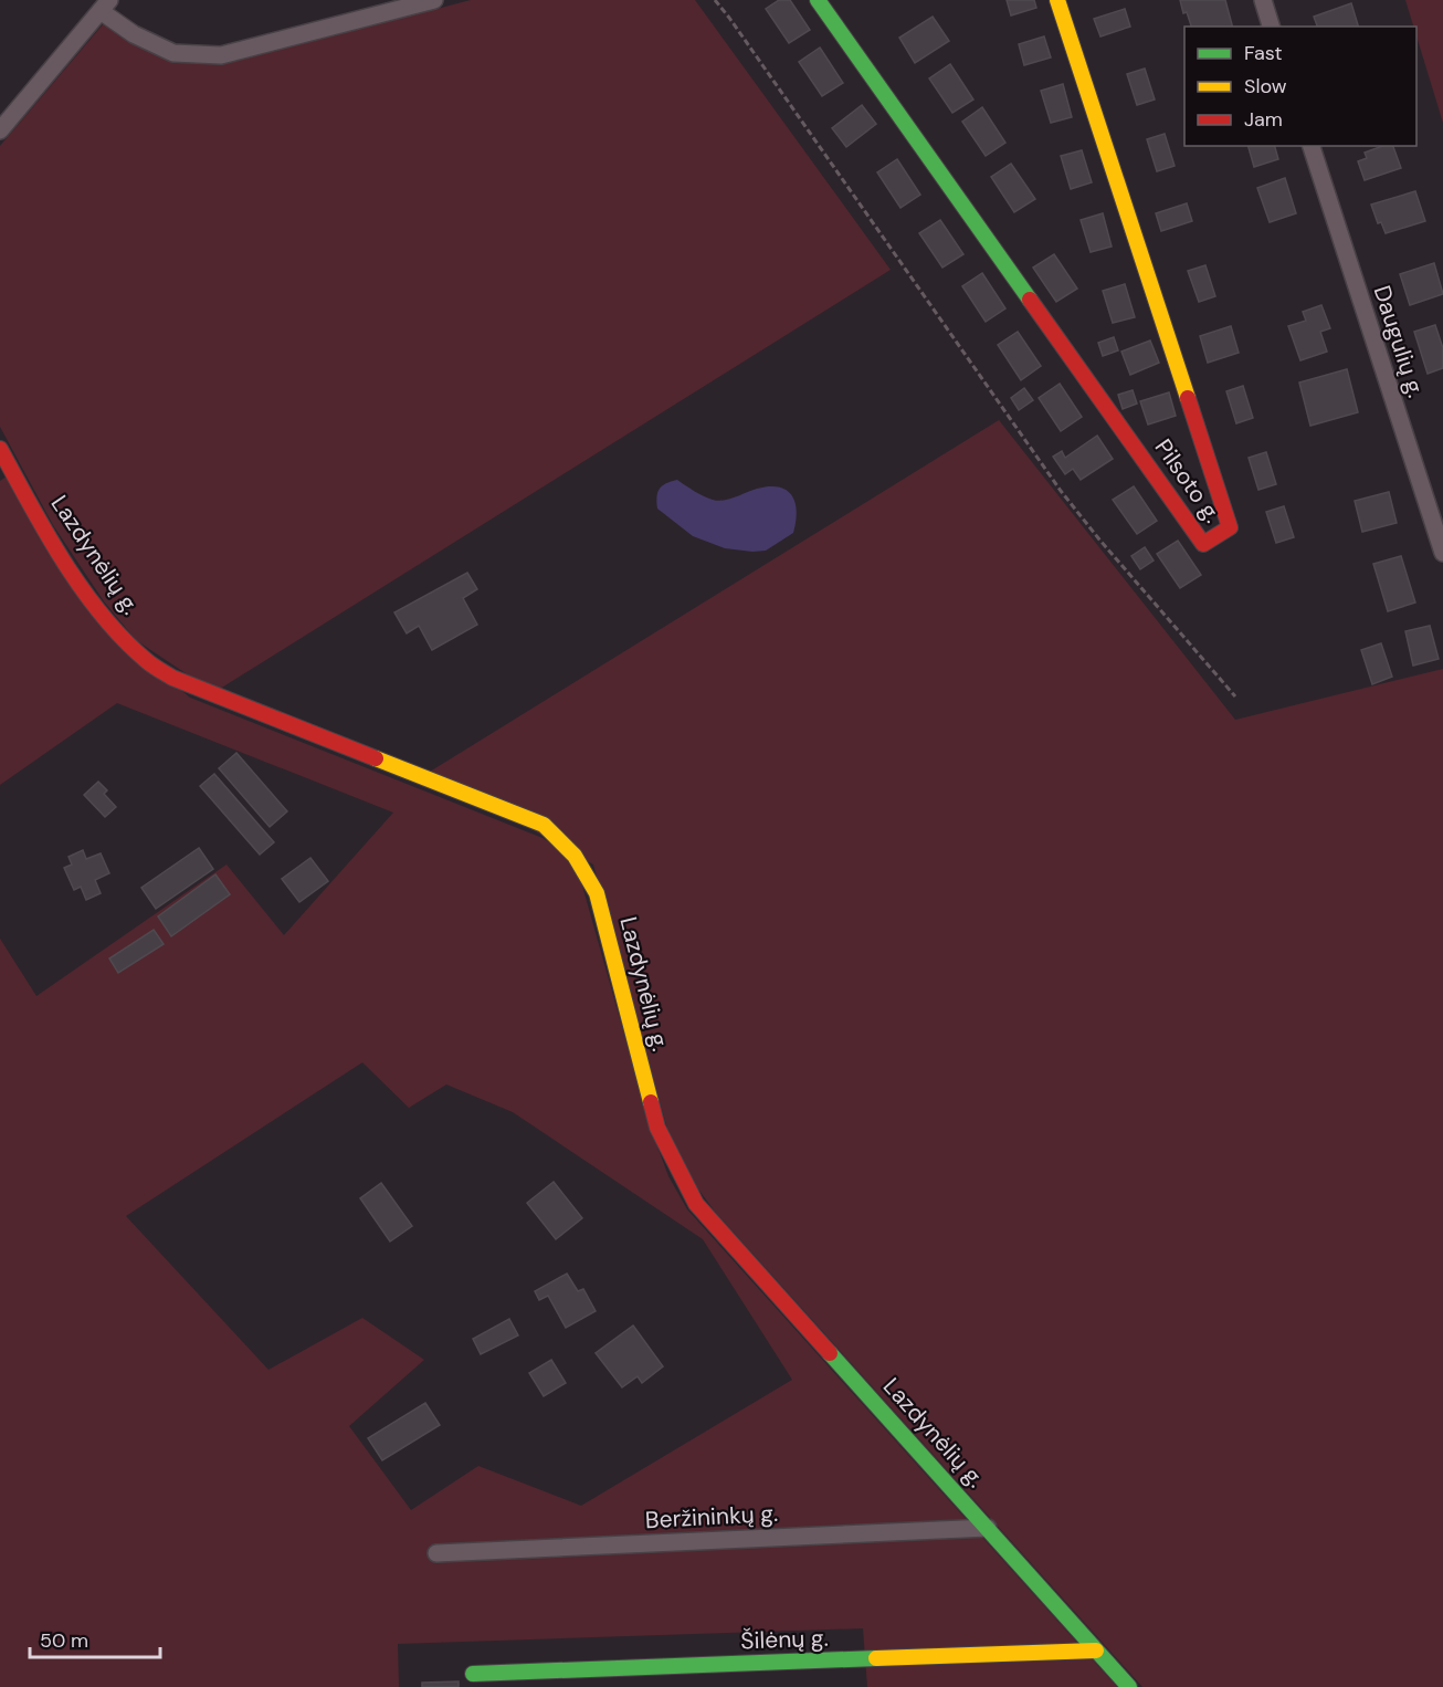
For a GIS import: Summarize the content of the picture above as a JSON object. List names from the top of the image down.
{
  "streets": {
    "street": [
      "Daugulių g.",
      "Pilsoto g.",
      "Lazdynėlių g.",
      "Beržininkų g.",
      "Šilėnų g."
    ]
  },
  "crossings": [
    ["Lazdynėlių g.", "Beržininkų g."],
    ["Lazdynėlių g.", "Šilėnų g."]
  ],
  "legend": ["Fast", "Slow", "Jam"],
  "scale_bar": "50 m"
}
